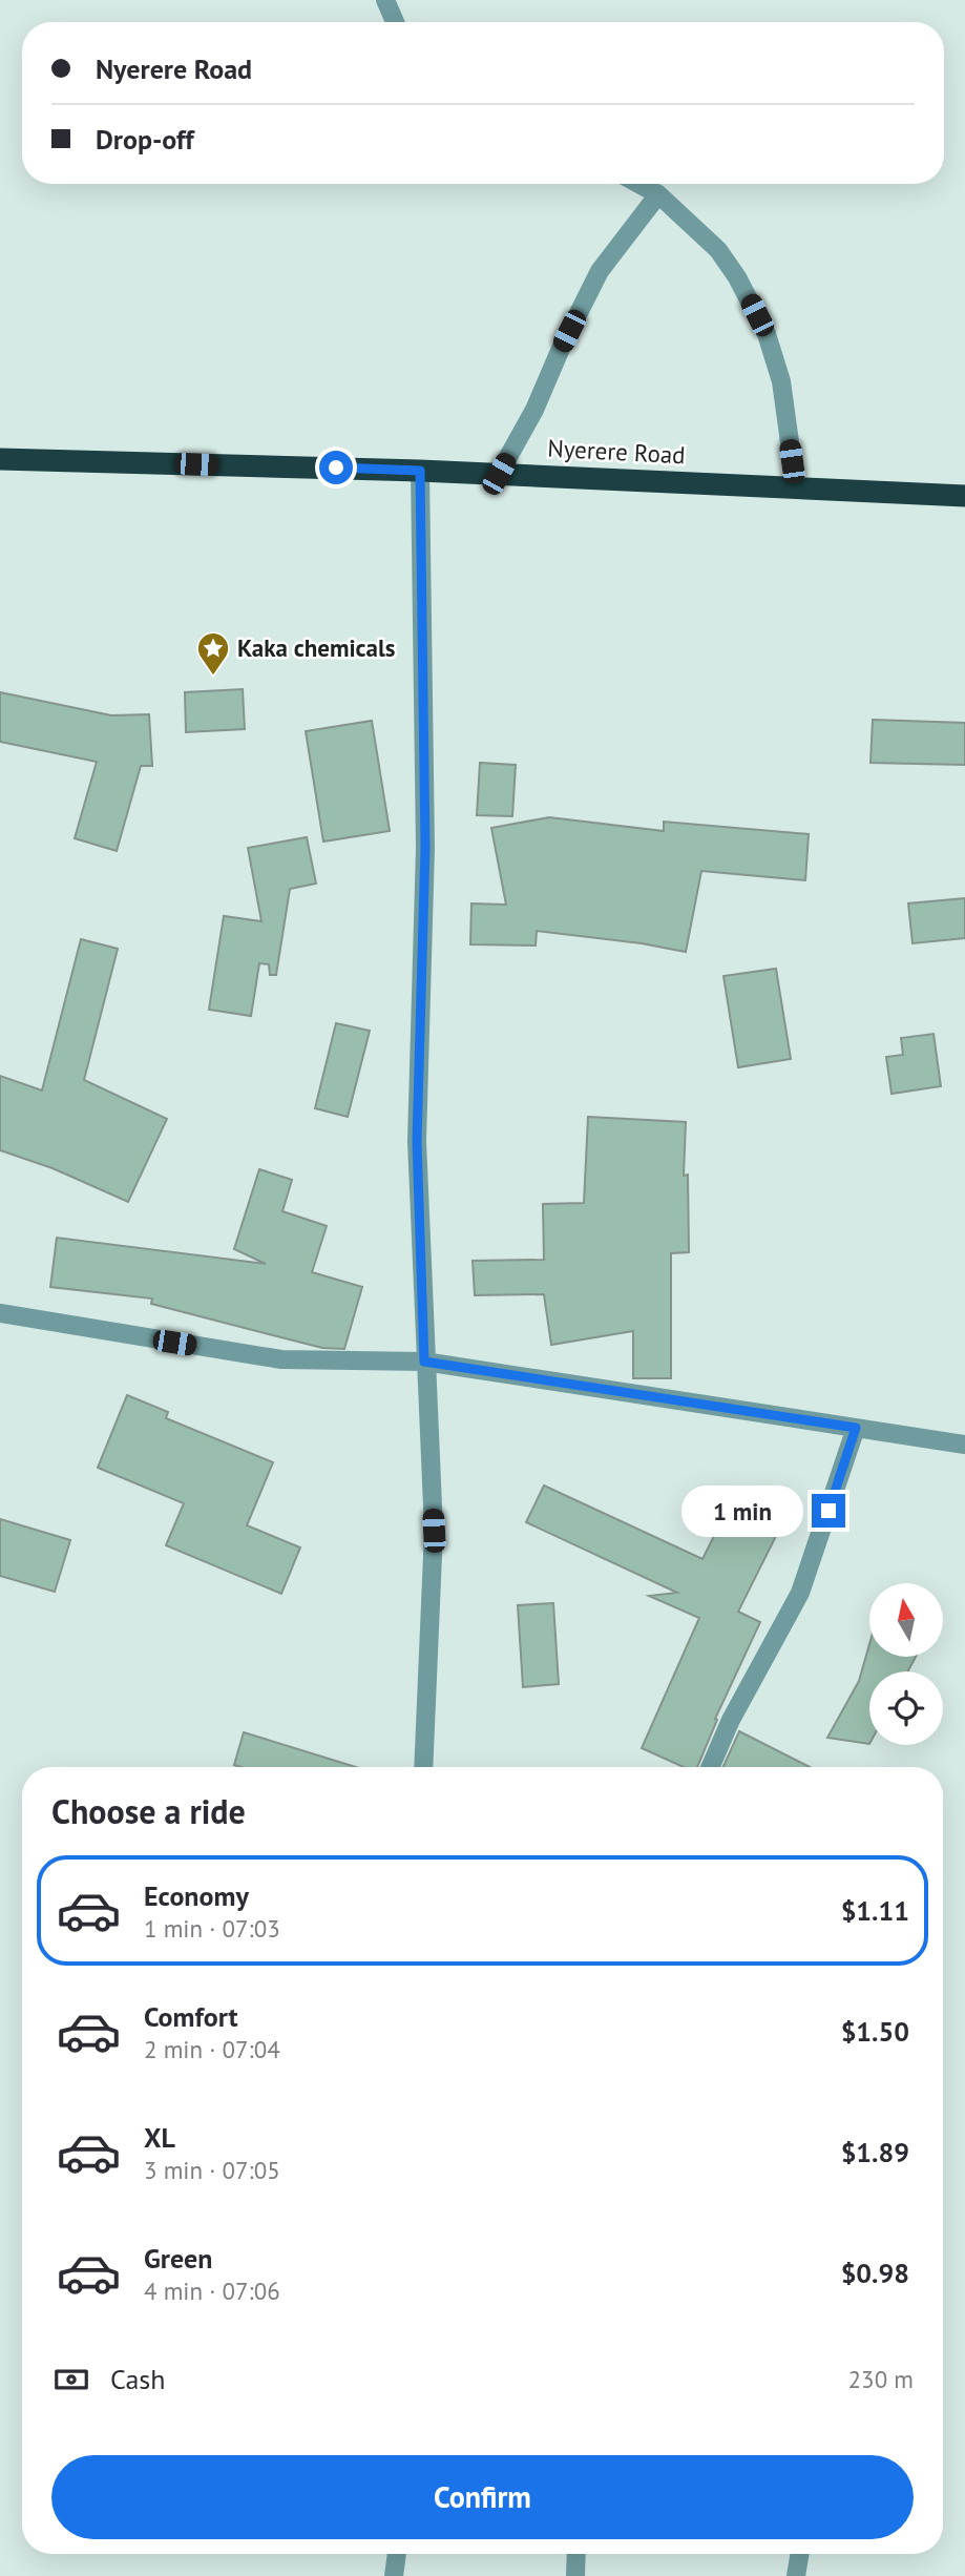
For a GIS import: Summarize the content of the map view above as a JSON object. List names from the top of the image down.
{
  "streets": {
    "highway": ["Nyerere Road"]
  },
  "places": {
    "place": ["Kaka chemicals"]
  },
  "north": "top",
  "page": {
    "banner": ["Nyerere Road", "Drop-off"],
    "bubble": "1 min",
    "heading": "Choose a ride",
    "list": [
      {
        "name": "Economy",
        "note": "1 min · 07:03",
        "value": "$1.11"
      },
      {
        "name": "Comfort",
        "note": "2 min · 07:04",
        "value": "$1.50"
      },
      {
        "name": "XL",
        "note": "3 min · 07:05",
        "value": "$1.89"
      },
      {
        "name": "Green",
        "note": "4 min · 07:06",
        "value": "$0.98"
      }
    ],
    "pay": ["Cash", "230 m"],
    "buttons": "Confirm"
  }
}
